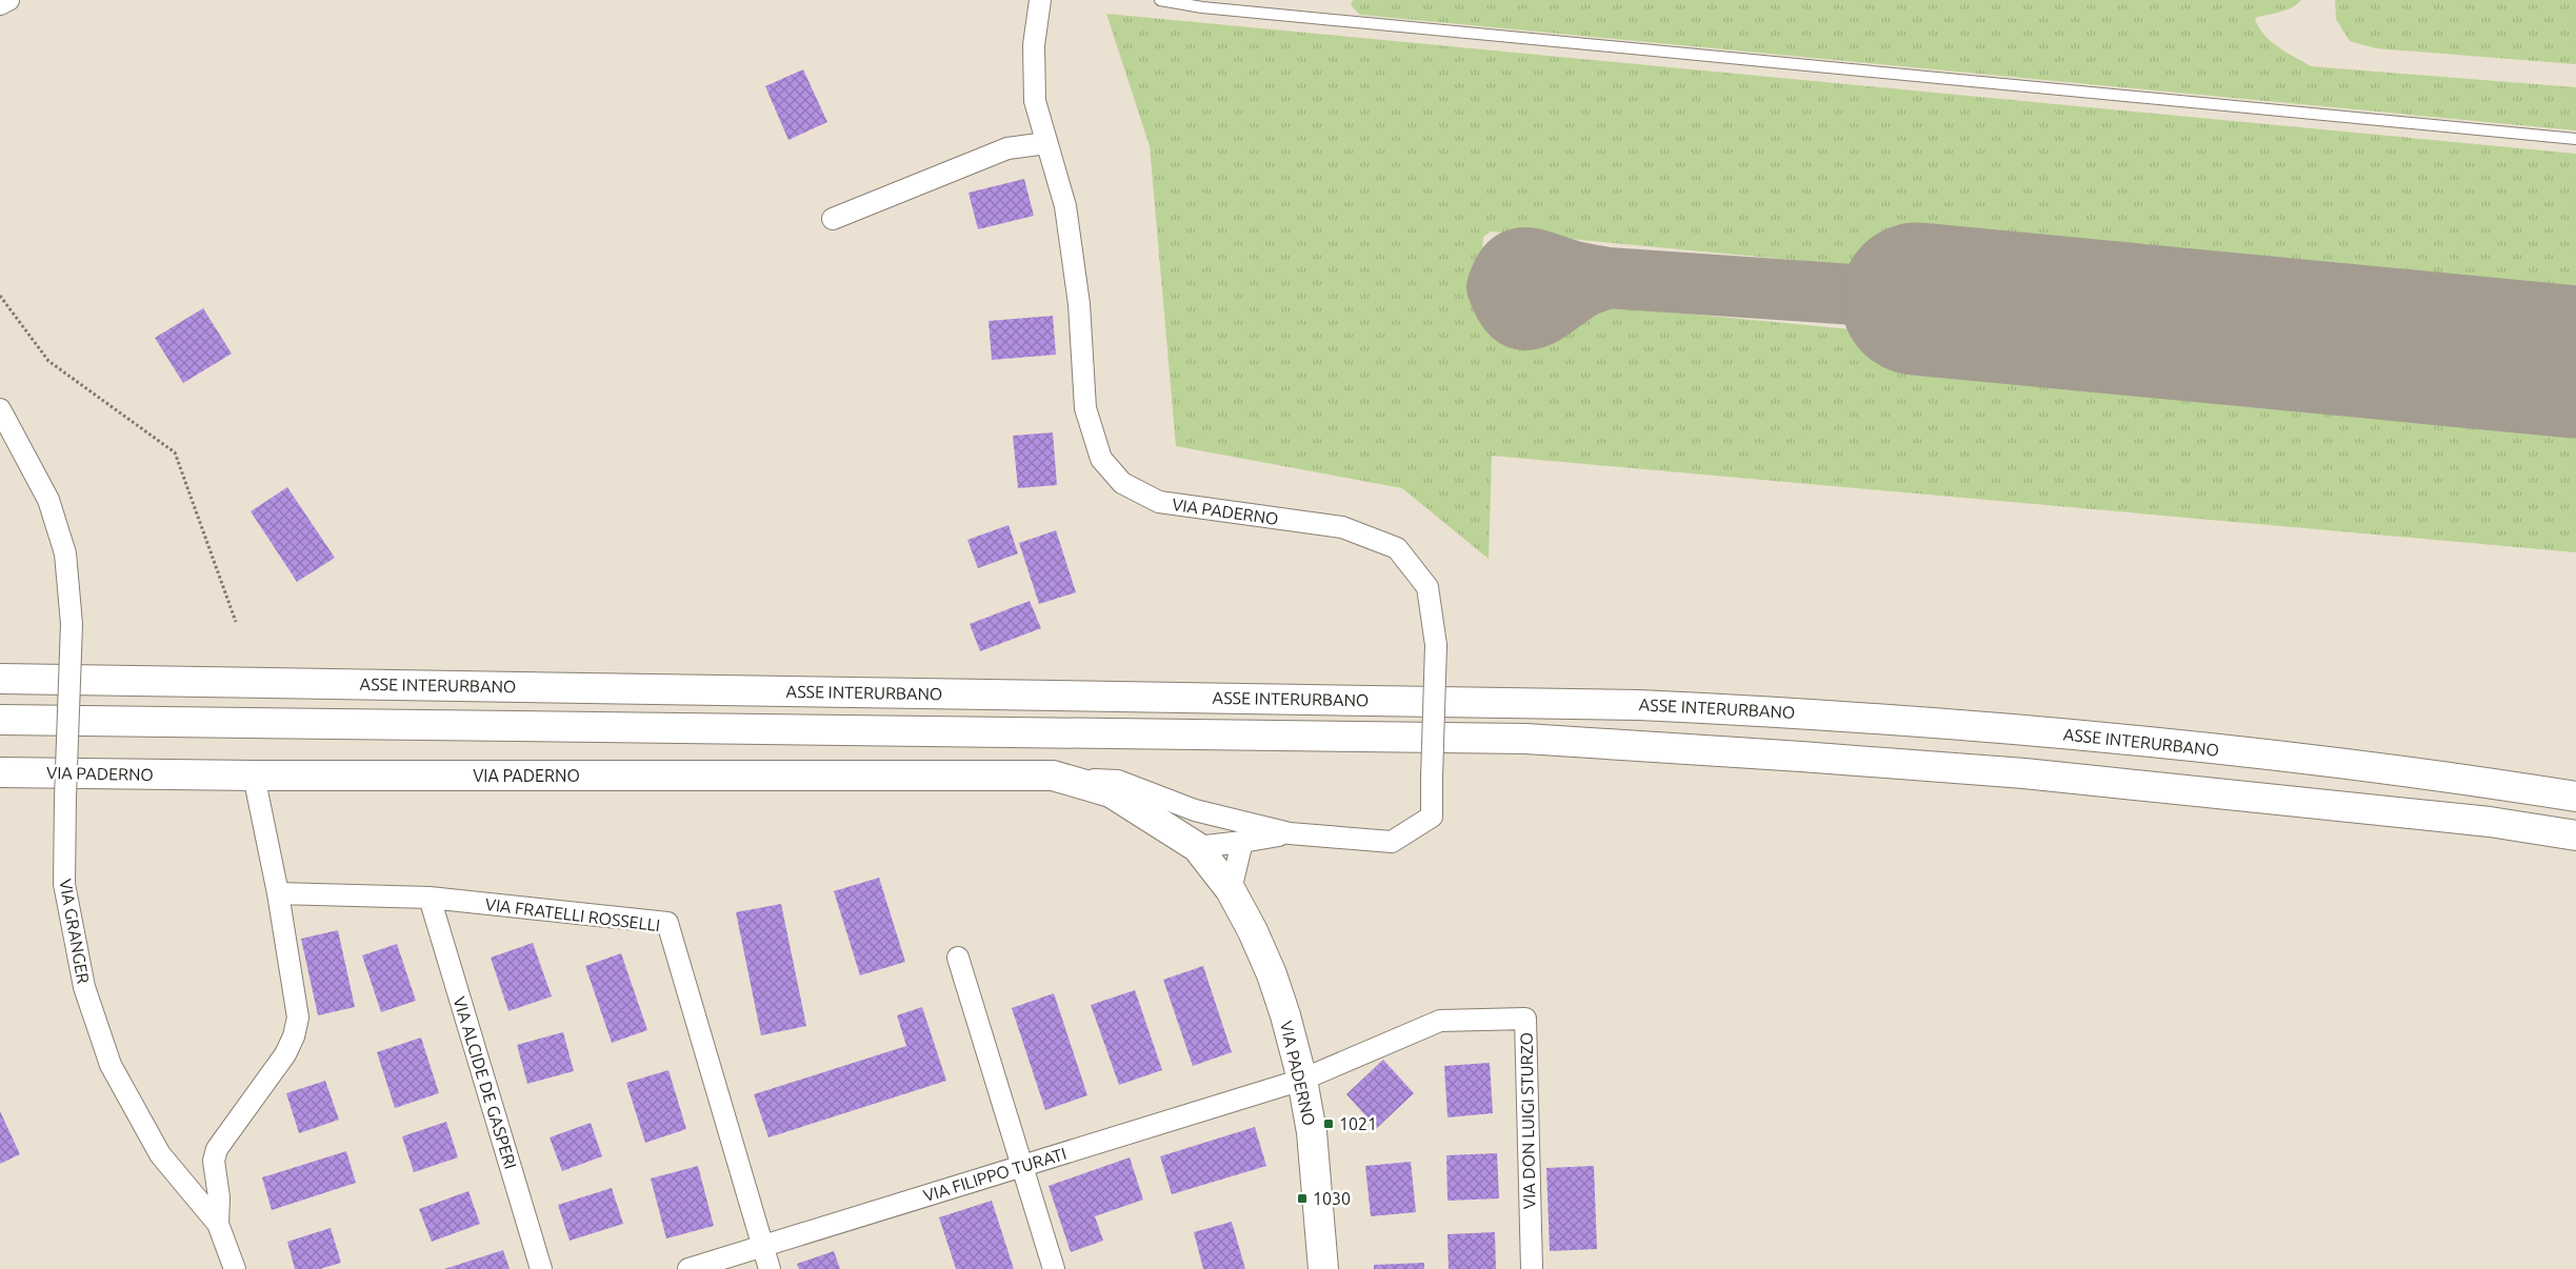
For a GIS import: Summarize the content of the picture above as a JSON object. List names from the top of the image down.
{
  "streets": {
    "main road": ["VIA PADERNO", "ASSE INTERURBANO"],
    "street": [
      "VIA FRATELLI ROSSELLI",
      "VIA GRANGER",
      "VIA ALCIDE DE GASPERI",
      "VIA DON LUIGI STURZO",
      "VIA FILIPPO TURATI"
    ]
  },
  "crossings": [
    ["VIA PADERNO", "VIA DON LUIGI STURZO"],
    ["VIA PADERNO", "VIA FILIPPO TURATI"],
    ["VIA FRATELLI ROSSELLI", "VIA ALCIDE DE GASPERI"],
    ["VIA FRATELLI ROSSELLI", "VIA FILIPPO TURATI"],
    ["VIA DON LUIGI STURZO", "VIA FILIPPO TURATI"]
  ],
  "places": {
    "transit": ["1021", "1030"]
  }
}
